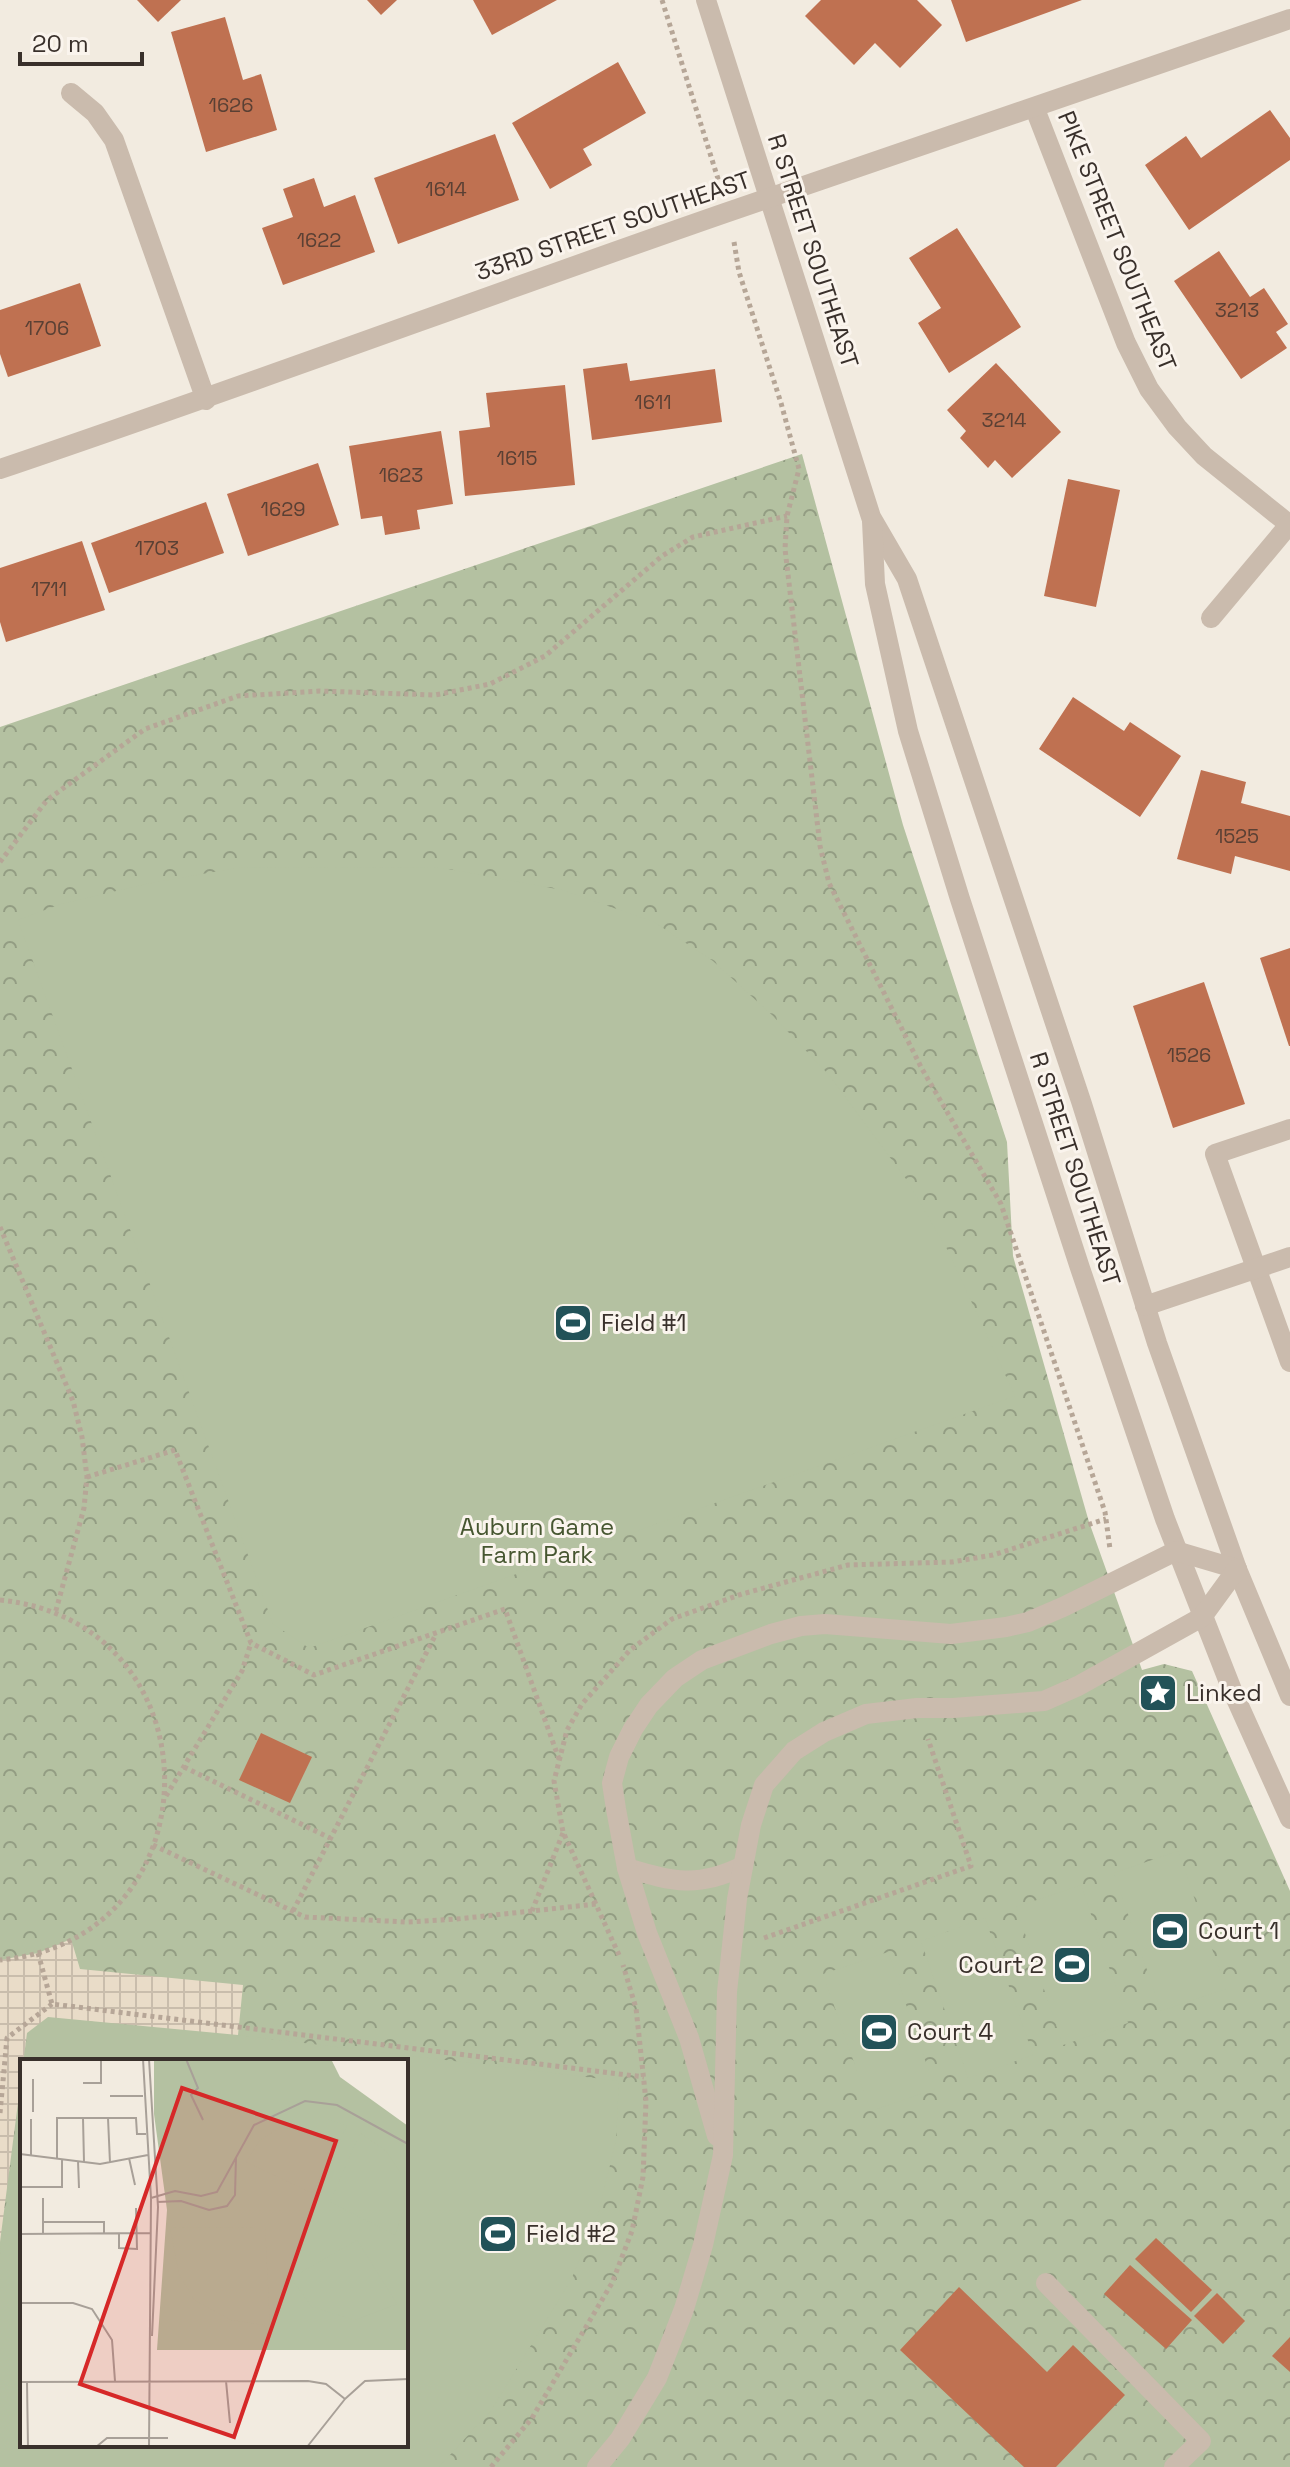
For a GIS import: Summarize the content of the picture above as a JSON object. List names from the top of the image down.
{
  "streets": {
    "street": ["33RD STREET SOUTHEAST", "PIKE STREET SOUTHEAST", "R STREET SOUTHEAST"]
  },
  "crossings": [
    ["33RD STREET SOUTHEAST", "PIKE STREET SOUTHEAST"],
    ["33RD STREET SOUTHEAST", "R STREET SOUTHEAST"]
  ],
  "parks": ["Auburn Game Farm Park"],
  "places": {
    "sports": [
      "Field #1",
      "Court 1",
      "Court 2",
      "Court 4",
      "Field #2"
    ],
    "place": ["Linked"]
  },
  "house_numbers": [
    "1626",
    "1614",
    "1622",
    "3213",
    "1706",
    "1611",
    "3214",
    "1615",
    "1623",
    "1629",
    "1703",
    "1711",
    "1525",
    "1526"
  ],
  "scale_bar": "20 m"
}
